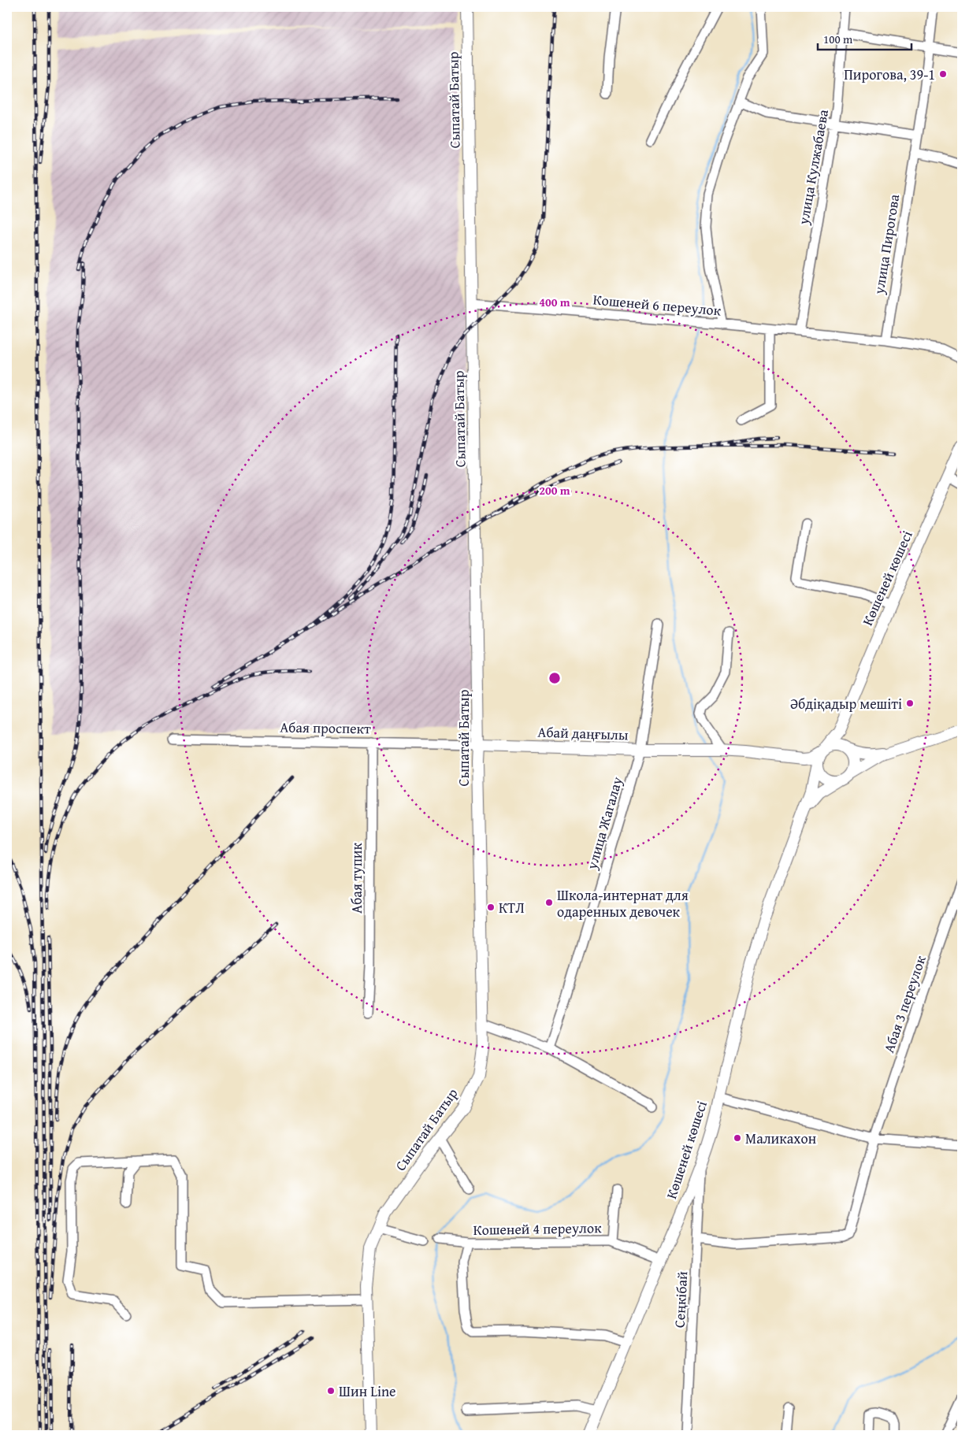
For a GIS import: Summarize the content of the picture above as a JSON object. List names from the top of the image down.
{
  "streets": {
    "main road": ["Сыпатай Батыр", "Көшеней көшесі", "Абай даңғылы"],
    "street": [
      "улица Кулжабаева",
      "улица Пирогова",
      "Кошеней 6 переулок",
      "Абая проспект",
      "улица Жагалау",
      "Абая тупик",
      "Абая 3 переулок",
      "Кошеней 4 переулок",
      "Сеңкібай"
    ]
  },
  "crossings": [
    ["Сыпатай Батыр", "Кошеней 6 переулок"],
    ["Сыпатай Батыр", "Абая проспект"],
    ["Сыпатай Батыр", "Абай даңғылы"],
    ["улица Кулжабаева", "Кошеней 6 переулок"],
    ["улица Пирогова", "Кошеней 6 переулок"],
    ["Көшеней көшесі", "Кошеней 4 переулок"],
    ["Көшеней көшесі", "Сеңкібай"],
    ["Абая проспект", "Абай даңғылы"],
    ["Абая проспект", "Абая тупик"],
    ["Абай даңғылы", "улица Жагалау"],
    ["Абая 3 переулок", "Сеңкібай"]
  ],
  "places": [
    "Пирогова, 39-1",
    "Әбдіқадыр мешіті",
    "Школа-интернат для одаренных девочек",
    "КТЛ",
    "Маликахон",
    "Шин Line"
  ],
  "scale_bar": "100 m",
  "rings": ["400 m", "200 m"]
}
